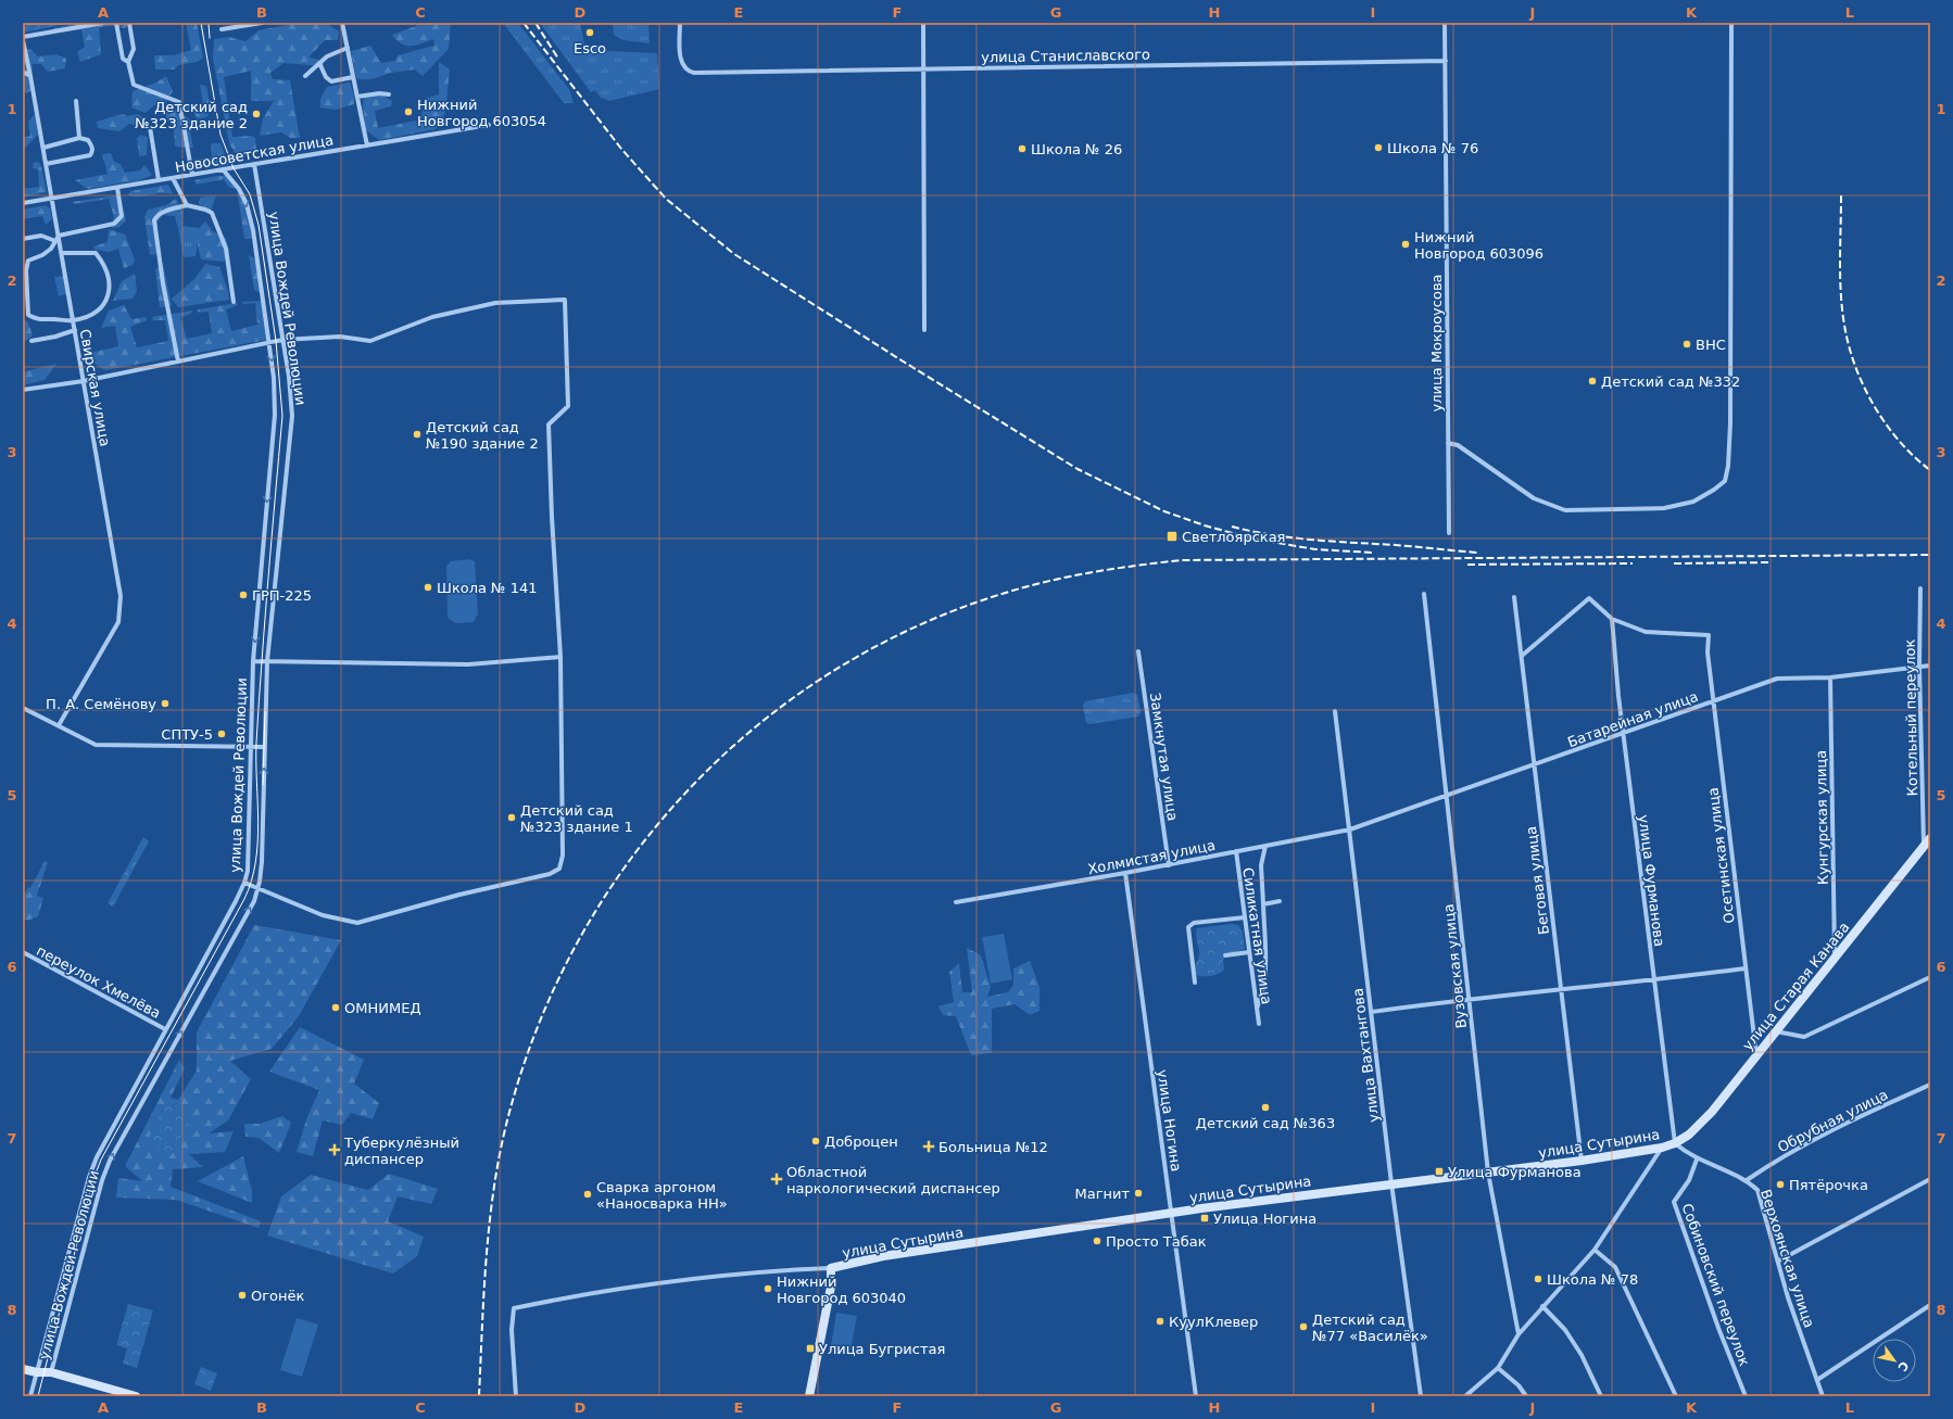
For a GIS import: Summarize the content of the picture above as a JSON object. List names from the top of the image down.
{
  "streets": {
    "street": [
      "улица Станиславского",
      "Новосоветская улица",
      "улица Вождей Революции",
      "улица Мокроусова",
      "Свирская улица",
      "Котельный переулок",
      "Батарейная улица",
      "Замкнутая улица",
      "Кунгурская улица",
      "Осетинская улица",
      "Холмистая улица",
      "Беговая улица",
      "улица Фурманова",
      "Силикатная улица",
      "Вузовская улица",
      "переулок Хмелёва",
      "улица Старая Канава",
      "улица Вахтангова",
      "улица Ногина",
      "Обрубная улица",
      "улица Сутырина",
      "Верхоянская улица",
      "Собиновский переулок"
    ]
  },
  "crossings": [
    ["улица Станиславского", "улица Мокроусова"],
    ["Новосоветская улица", "улица Вождей Революции"],
    ["Новосоветская улица", "Свирская улица"],
    ["улица Вождей Революции", "переулок Хмелёва"],
    ["Котельный переулок", "Батарейная улица"],
    ["Котельный переулок", "улица Старая Канава"],
    ["Батарейная улица", "Кунгурская улица"],
    ["Батарейная улица", "Осетинская улица"],
    ["Батарейная улица", "Холмистая улица"],
    ["Батарейная улица", "Беговая улица"],
    ["Батарейная улица", "улица Фурманова"],
    ["Батарейная улица", "Вузовская улица"],
    ["Батарейная улица", "улица Вахтангова"],
    ["Замкнутая улица", "Холмистая улица"],
    ["Кунгурская улица", "улица Старая Канава"],
    ["Осетинская улица", "улица Фурманова"],
    ["Осетинская улица", "улица Старая Канава"],
    ["Холмистая улица", "Силикатная улица"],
    ["Холмистая улица", "улица Вахтангова"],
    ["Холмистая улица", "улица Ногина"],
    ["Беговая улица", "улица Сутырина"],
    ["улица Фурманова", "улица Старая Канава"],
    ["улица Фурманова", "улица Сутырина"],
    ["улица Фурманова", "Верхоянская улица"],
    ["Вузовская улица", "улица Сутырина"],
    ["улица Старая Канава", "улица Сутырина"],
    ["улица Старая Канава", "Верхоянская улица"],
    ["улица Вахтангова", "улица Сутырина"],
    ["улица Ногина", "улица Сутырина"],
    ["Обрубная улица", "Верхоянская улица"],
    ["улица Сутырина", "Верхоянская улица"],
    ["Верхоянская улица", "Собиновский переулок"]
  ],
  "places": {
    "other": [
      "Esco",
      "Нижний Новгород 603054",
      "Детский сад №323 здание 2",
      "Школа № 76",
      "Школа № 26",
      "Нижний Новгород 603096",
      "ВНС",
      "Детский сад №332",
      "Детский сад №190 здание 2",
      "Школа № 141",
      "ГРП-225",
      "П. А. Семёнову",
      "СПТУ-5",
      "Детский сад №323 здание 1",
      "ОМНИМЕД",
      "Детский сад №363",
      "Доброцен",
      "Пятёрочка",
      "Магнит",
      "Сварка аргоном «Наносварка НН»",
      "Просто Табак",
      "Школа № 78",
      "Нижний Новгород 603040",
      "Огонёк",
      "КуулКлевер",
      "Детский сад №77 «Василёк»"
    ],
    "transit": [
      "Светлоярская",
      "Улица Фурманова",
      "Улица Ногина",
      "Улица Бугристая"
    ],
    "health": ["Больница №12", "Туберкулёзный диспансер", "Областной наркологический диспансер"]
  },
  "north": "bottom right",
  "grid": {
    "columns": [
      "A",
      "B",
      "C",
      "D",
      "E",
      "F",
      "G",
      "H",
      "I",
      "J",
      "K",
      "L"
    ],
    "rows": [
      "1",
      "2",
      "3",
      "4",
      "5",
      "6",
      "7",
      "8"
    ]
  }
}
